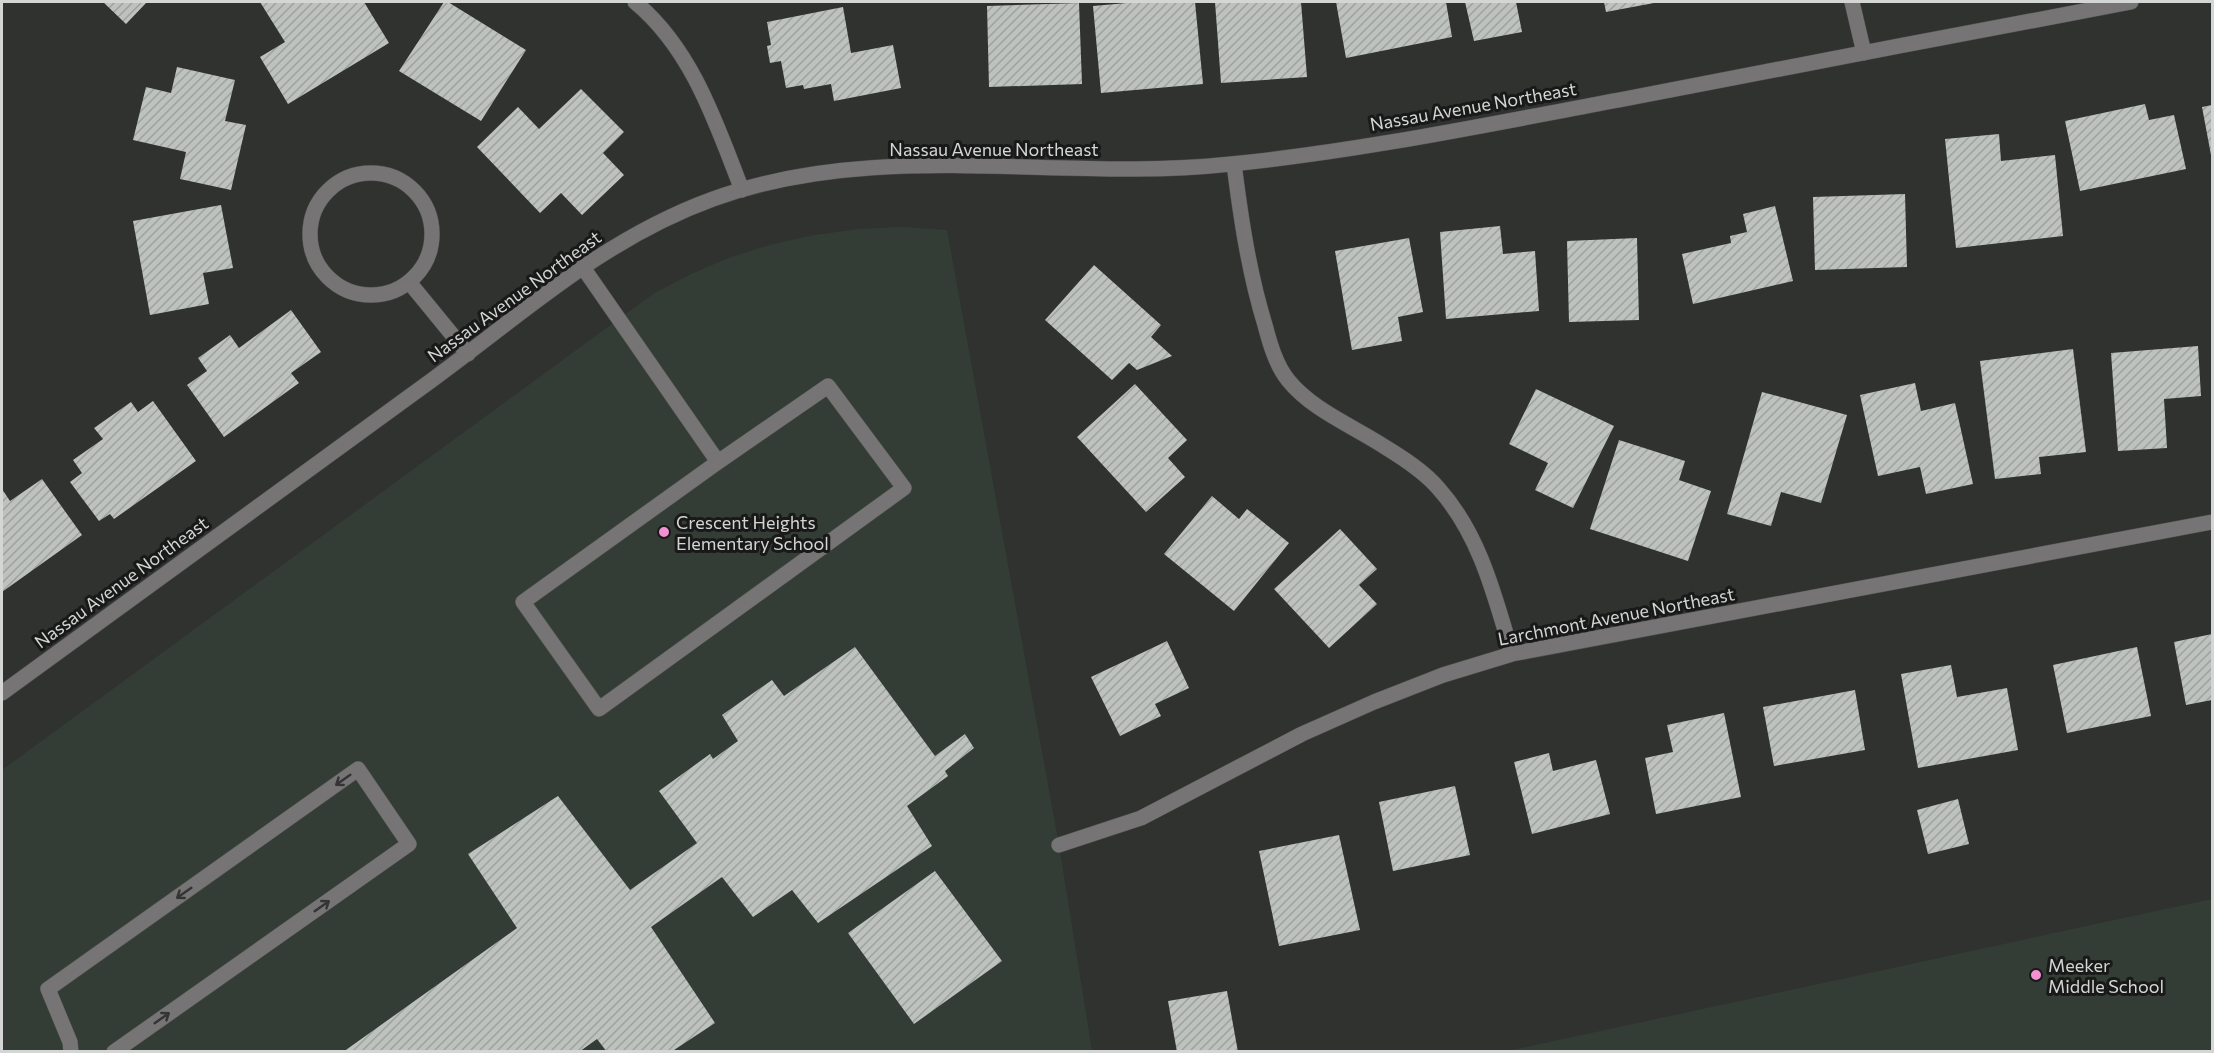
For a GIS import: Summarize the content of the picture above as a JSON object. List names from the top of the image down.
{
  "streets": {
    "street": ["Nassau Avenue Northeast", "Larchmont Avenue Northeast"]
  },
  "places": ["Crescent Heights Elementary School", "Meeker Middle School"]
}
